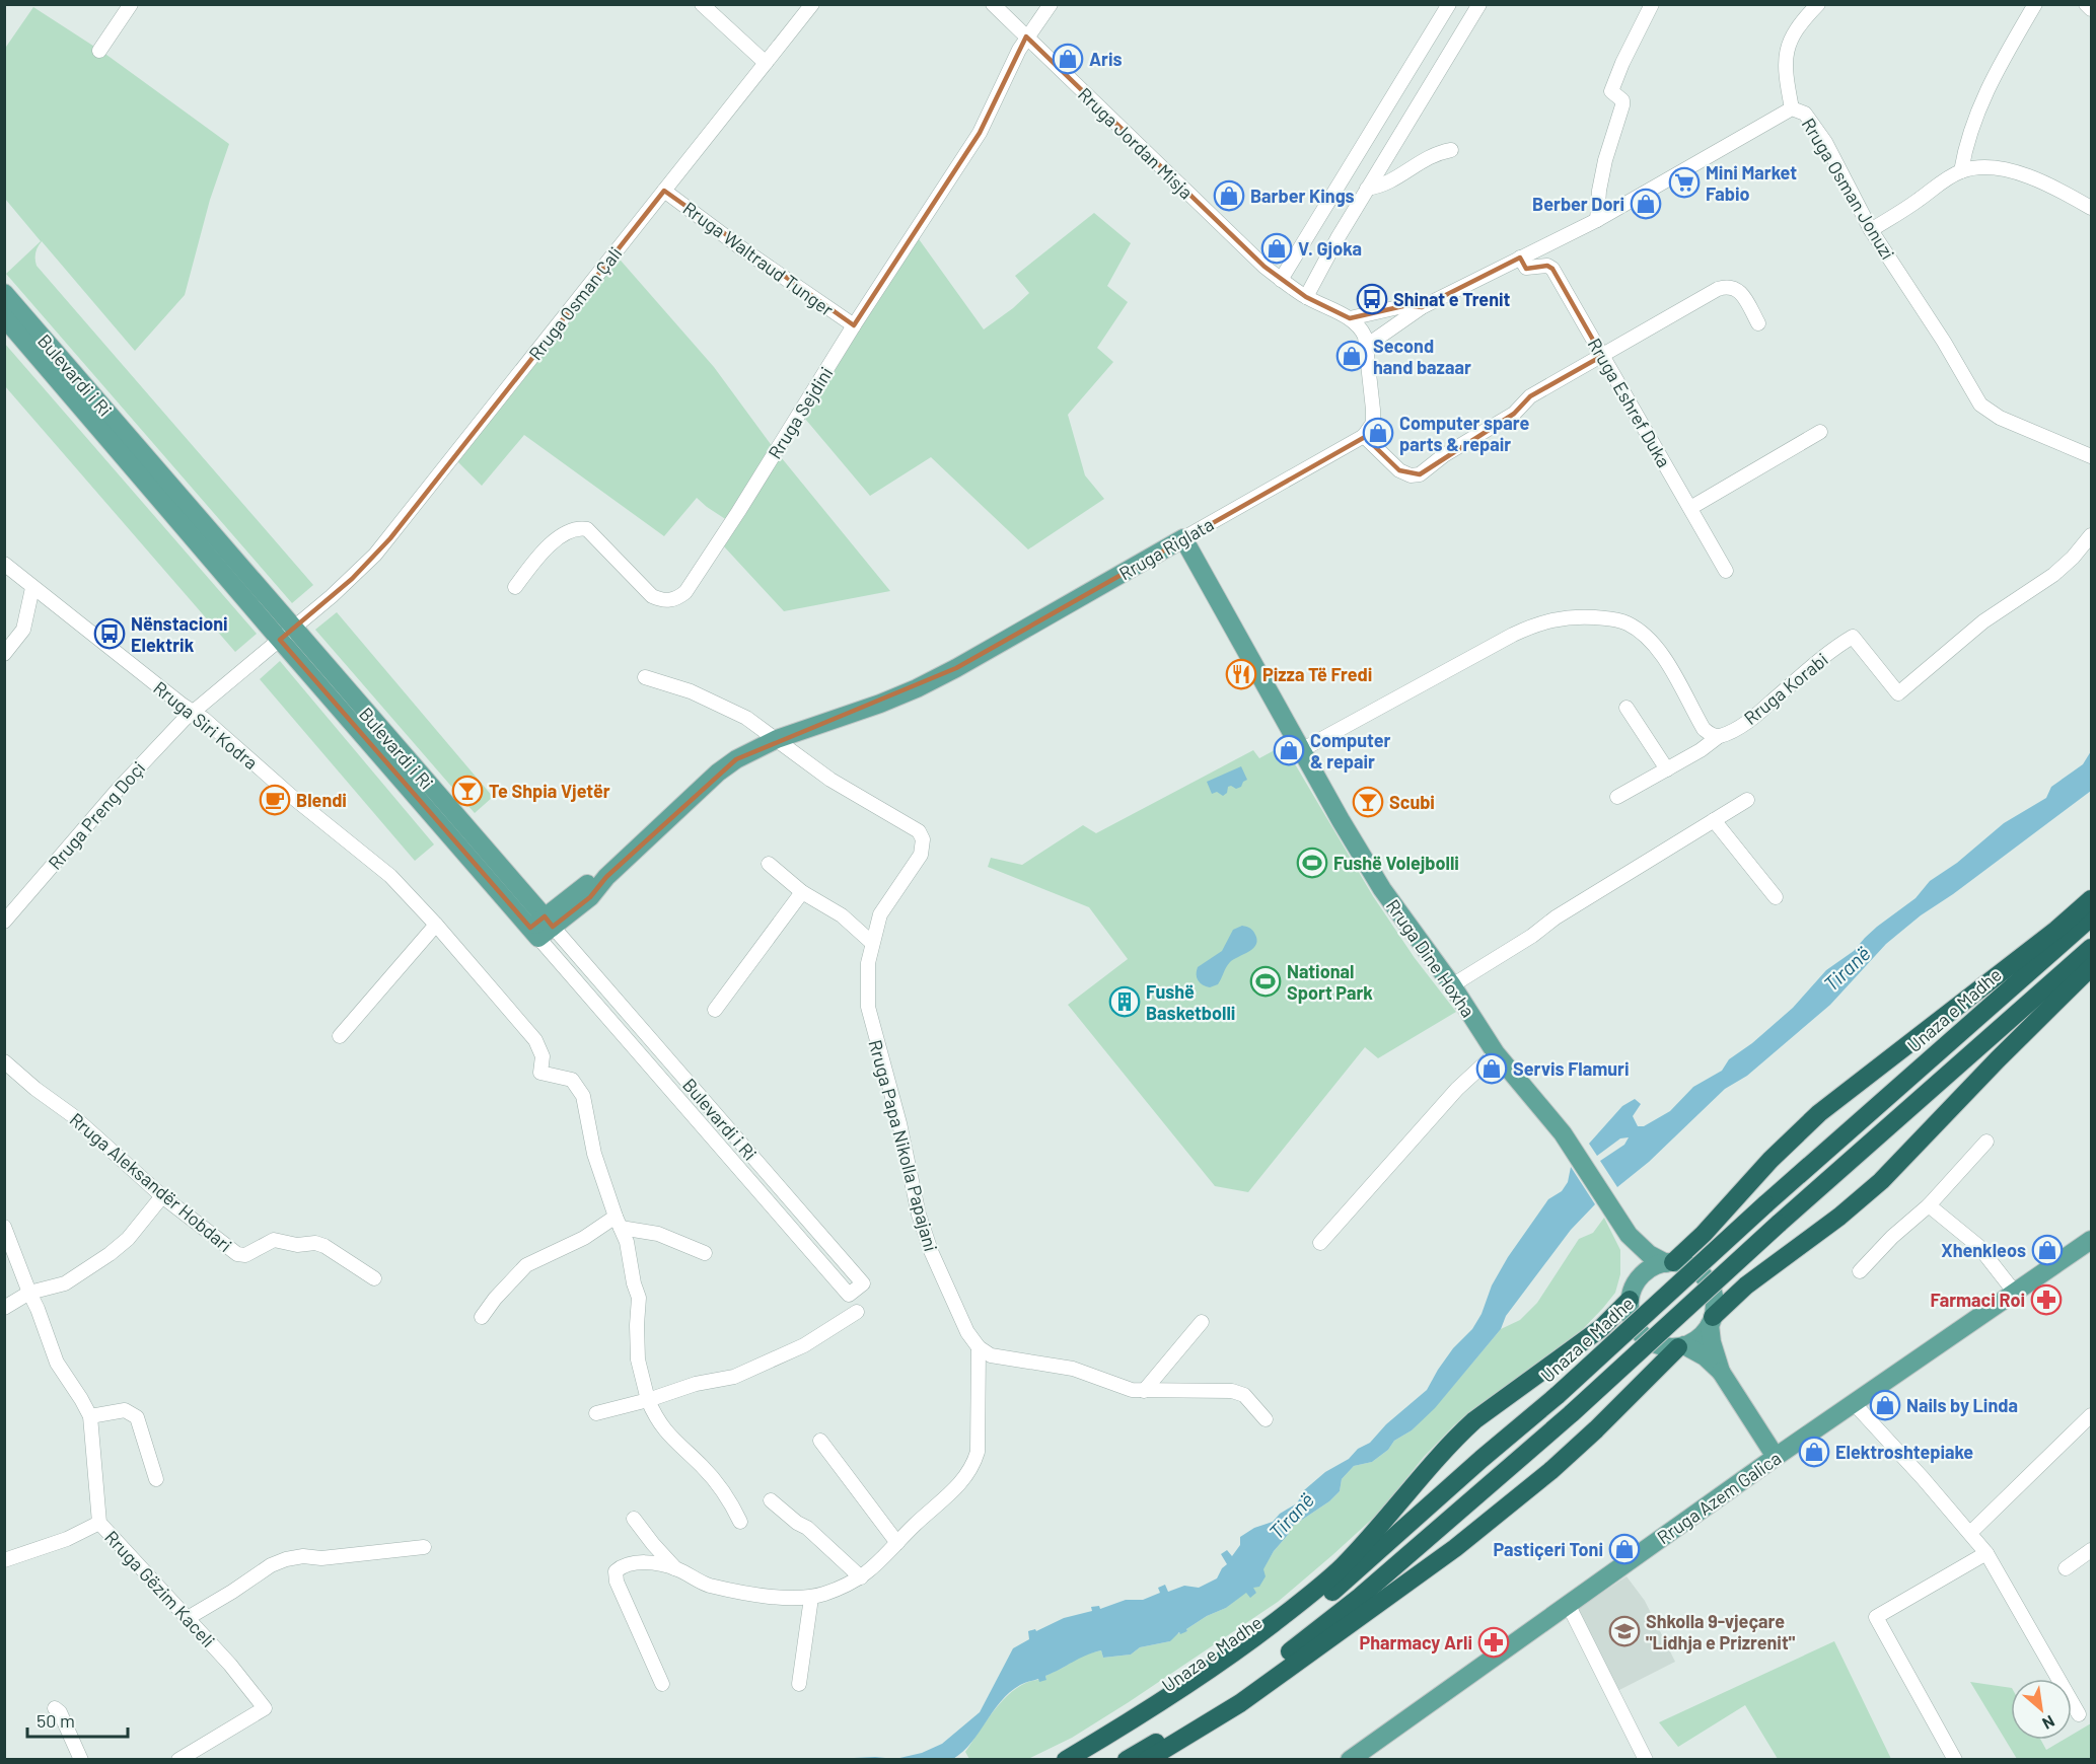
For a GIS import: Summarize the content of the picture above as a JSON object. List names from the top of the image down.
{
  "streets": {
    "highway": ["Unaza e Madhe"],
    "main road": [
      "Bulevardi i Ri",
      "Rruga Riglata",
      "Rruga Dine Hoxha",
      "Rruga Azem Galica"
    ],
    "street": [
      "Rruga Jordan Misja",
      "Rruga Osman Jonuzi",
      "Rruga Waltraud Tunger",
      "Rruga Osman Çali",
      "Rruga Eshref Duka",
      "Rruga Sejdini",
      "Rruga Korabi",
      "Rruga Siri Kodra",
      "Rruga Preng Doçi",
      "Rruga Papa Nikolla Papajani",
      "Rruga Aleksandër Hobdari",
      "Rruga Gëzim Kaceli"
    ]
  },
  "crossings": [
    ["Rruga Jordan Misja", "Rruga Sejdini"],
    ["Rruga Osman Jonuzi", "Rruga Eshref Duka"],
    ["Rruga Waltraud Tunger", "Rruga Osman Çali"],
    ["Rruga Waltraud Tunger", "Rruga Sejdini"],
    ["Rruga Osman Çali", "Bulevardi i Ri"],
    ["Rruga Osman Çali", "Rruga Preng Doçi"],
    ["Bulevardi i Ri", "Rruga Preng Doçi"],
    ["Rruga Riglata", "Rruga Dine Hoxha"],
    ["Rruga Riglata", "Rruga Papa Nikolla Papajani"],
    ["Rruga Siri Kodra", "Rruga Preng Doçi"],
    ["Rruga Dine Hoxha", "Rruga Azem Galica"]
  ],
  "water": ["Tiranë"],
  "places": {
    "shop": [
      "Aris",
      "Barber Kings",
      "Berber Dori",
      "V. Gjoka",
      "Second hand bazaar",
      "Computer spare parts & repair",
      "Computer & repair",
      "Servis Flamuri",
      "Xhenkleos",
      "Nails by Linda",
      "Elektroshtepiake",
      "Pastiçeri Toni"
    ],
    "supermarket": ["Mini Market Fabio"],
    "bus stop": ["Shinat e Trenit", "Nënstacioni Elektrik"],
    "restaurant": ["Pizza Të Fredi"],
    "bar": ["Te Shpia Vjetër", "Scubi"],
    "cafe": ["Blendi"],
    "sports": ["Fushë Volejbolli", "National Sport Park"],
    "building": ["Fushë Basketbolli"],
    "pharmacy": ["Farmaci Roi", "Pharmacy Arli"],
    "school or university": ["Shkolla 9-vjeçare \"Lidhja e Prizrenit\""]
  },
  "scale_bar": "50 m",
  "north": "bottom right"
}
